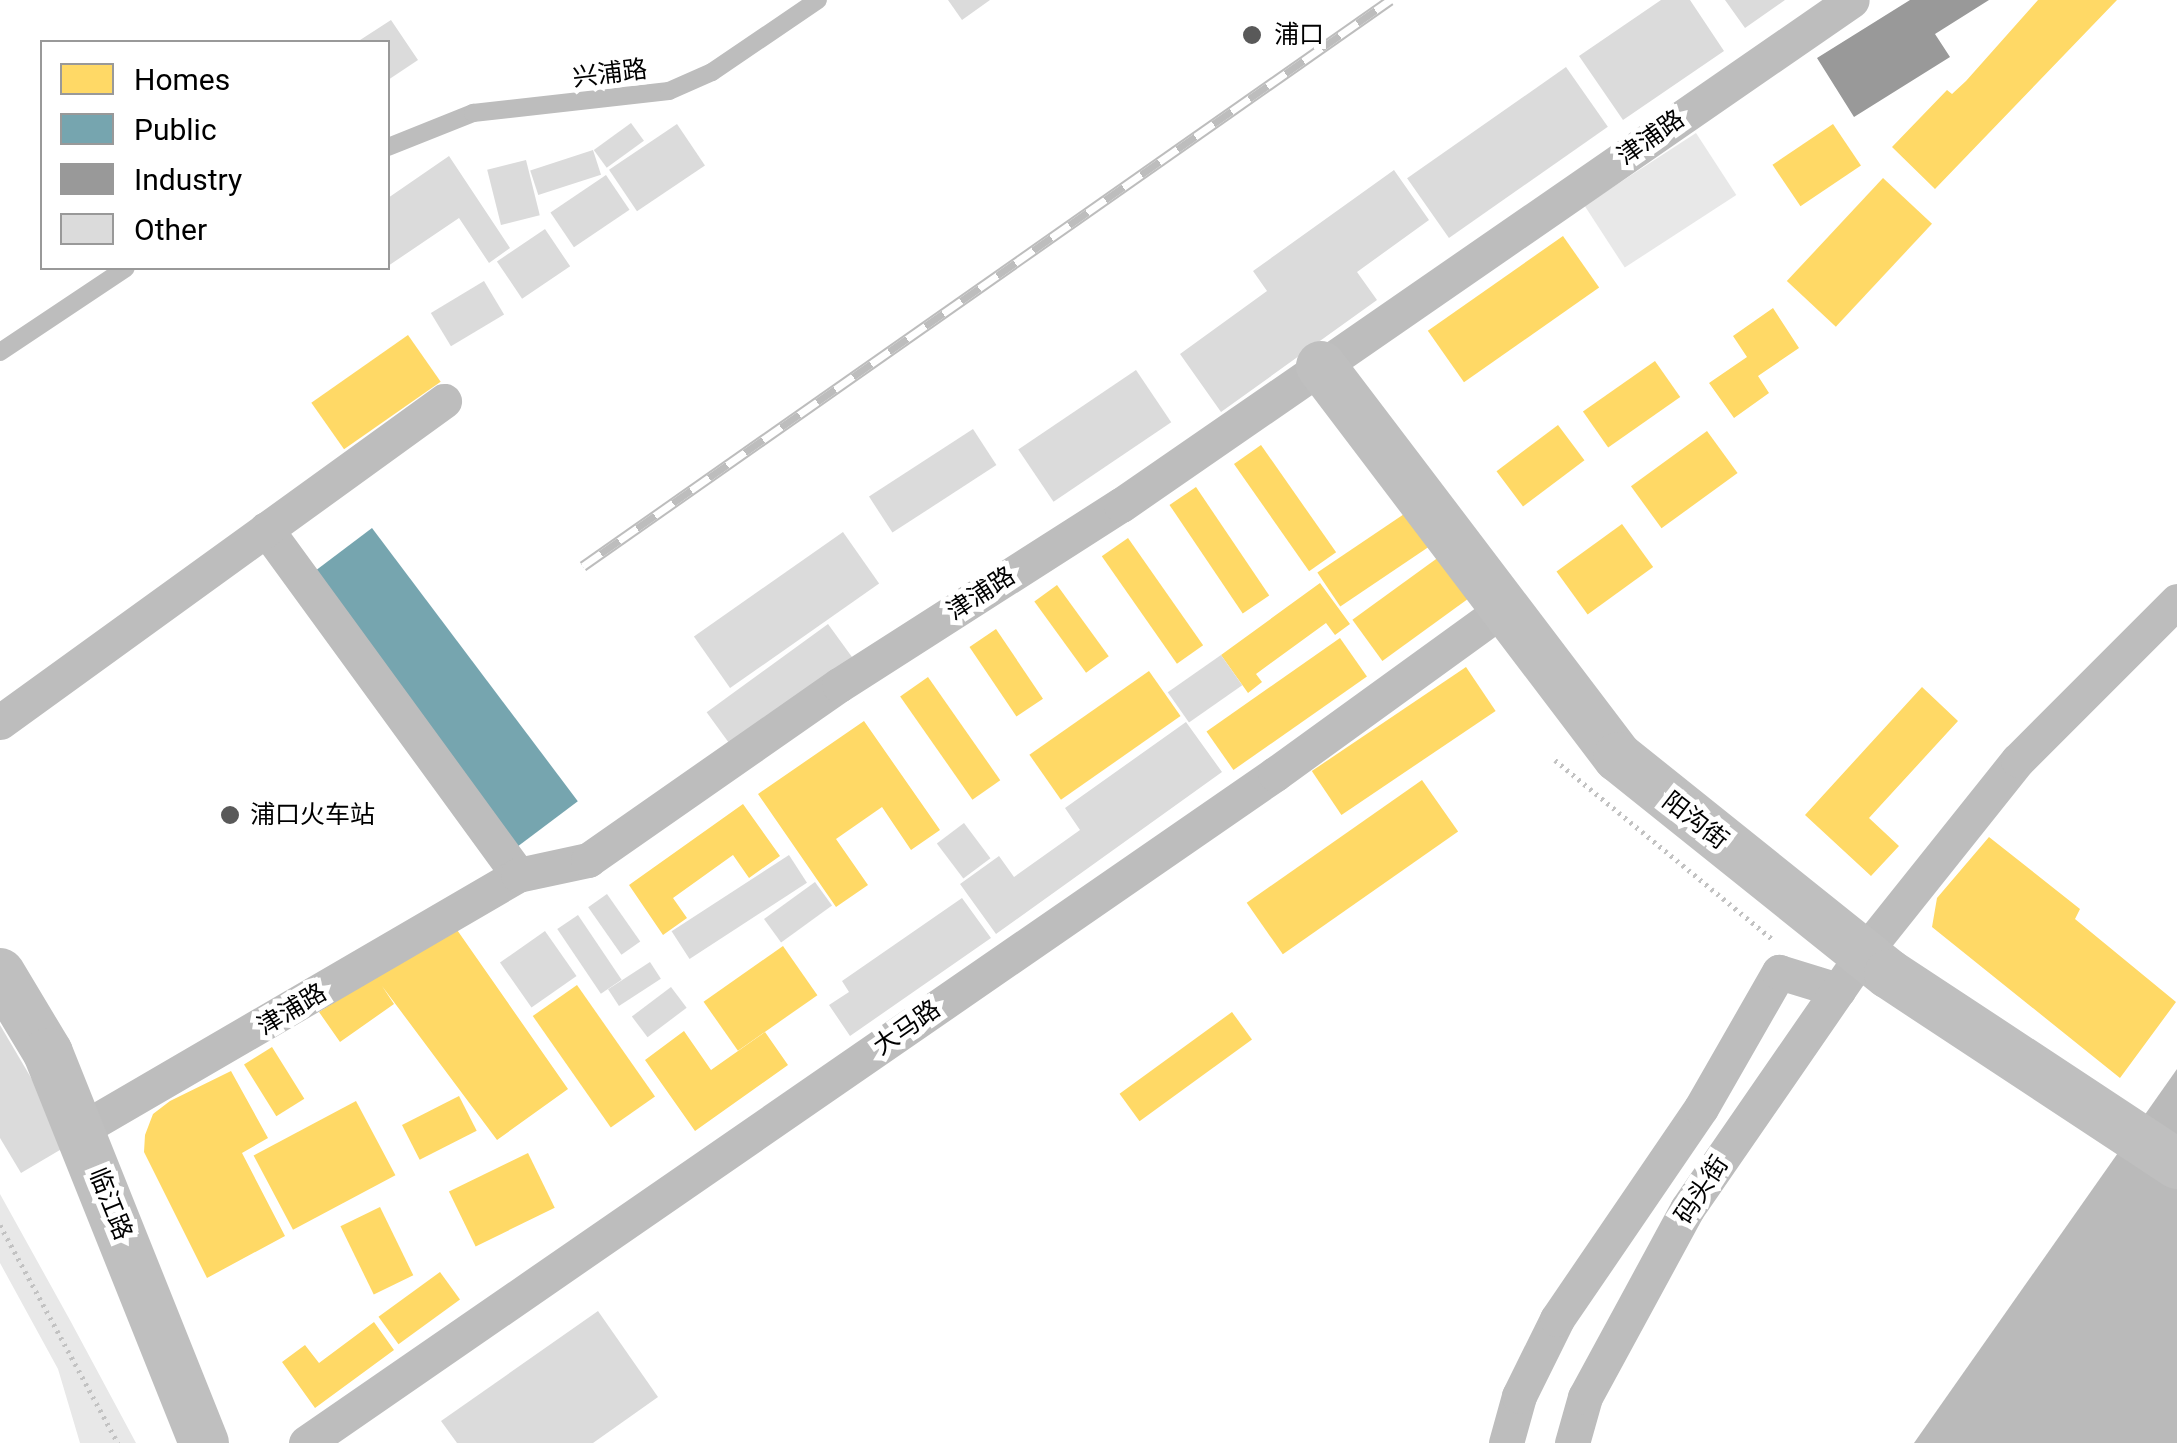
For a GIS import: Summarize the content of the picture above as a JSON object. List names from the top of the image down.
{
  "streets": {
    "street": [
      "津浦路",
      "阳沟街",
      "大马路",
      "码头街",
      "临江路"
    ],
    "lane": ["兴浦路"]
  },
  "crossings": [
    ["津浦路", "阳沟街"],
    ["津浦路", "临江路"],
    ["阳沟街", "大马路"],
    ["阳沟街", "码头街"]
  ],
  "places": ["浦口", "浦口火车站"],
  "legend": [
    "Homes",
    "Public",
    "Industry",
    "Other"
  ]
}
